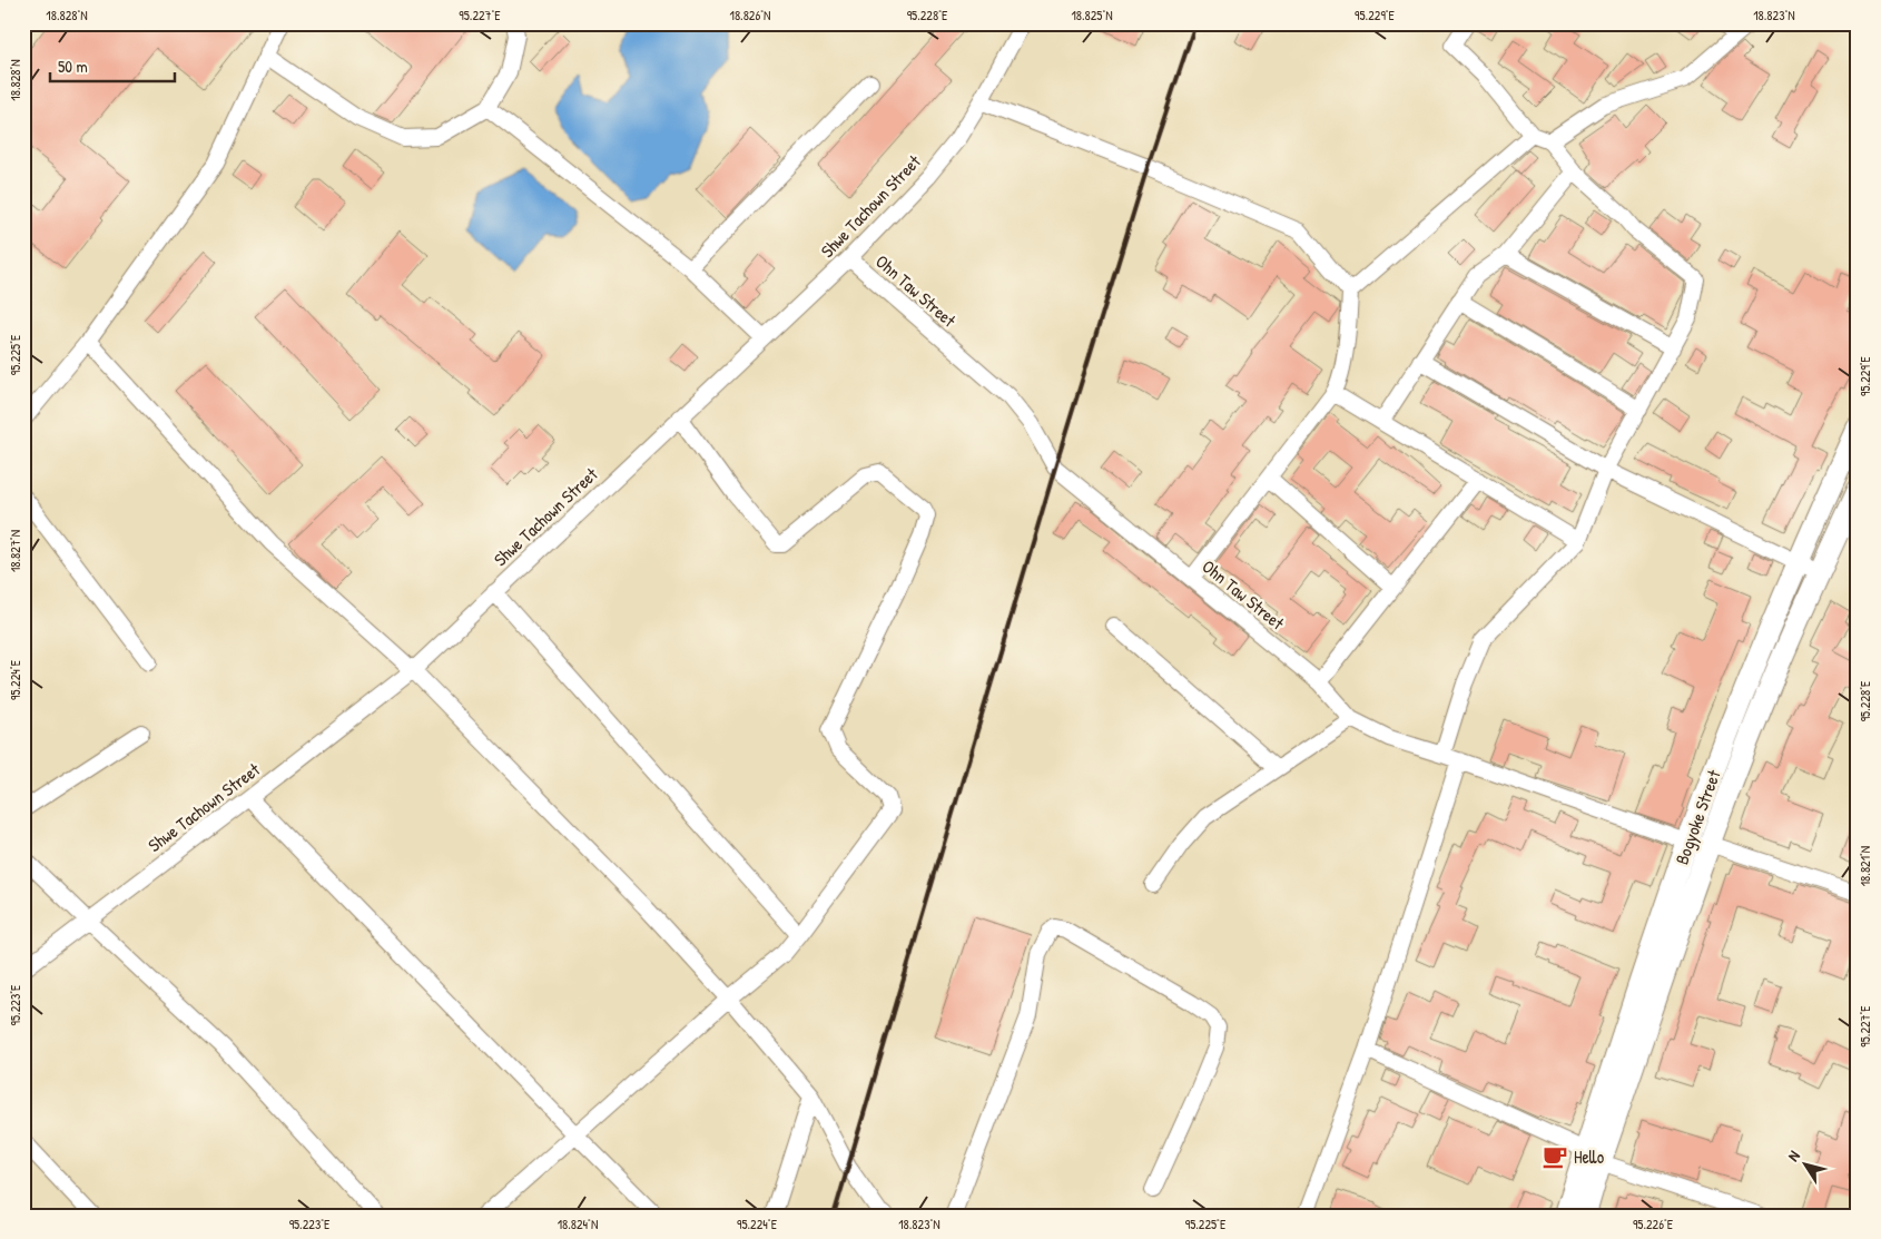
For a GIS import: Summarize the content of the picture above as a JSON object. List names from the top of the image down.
{
  "streets": {
    "main road": ["Bogyoke Street"],
    "street": ["Shwe Tachown Street", "Ohn Taw Street"]
  },
  "crossings": [
    ["Shwe Tachown Street", "Ohn Taw Street"],
    ["Ohn Taw Street", "Bogyoke Street"]
  ],
  "places": {
    "cafe": ["Hello"]
  },
  "scale_bar": "50 m",
  "north": "top left",
  "coordinates": [
    "18.828°N",
    "95.227°E",
    "18.826°N",
    "95.228°E",
    "18.825°N",
    "95.229°E",
    "18.823°N",
    "95.225°E",
    "18.827°N",
    "95.224°E",
    "18.821°N",
    "95.223°E",
    "18.824°N",
    "95.226°E"
  ]
}
